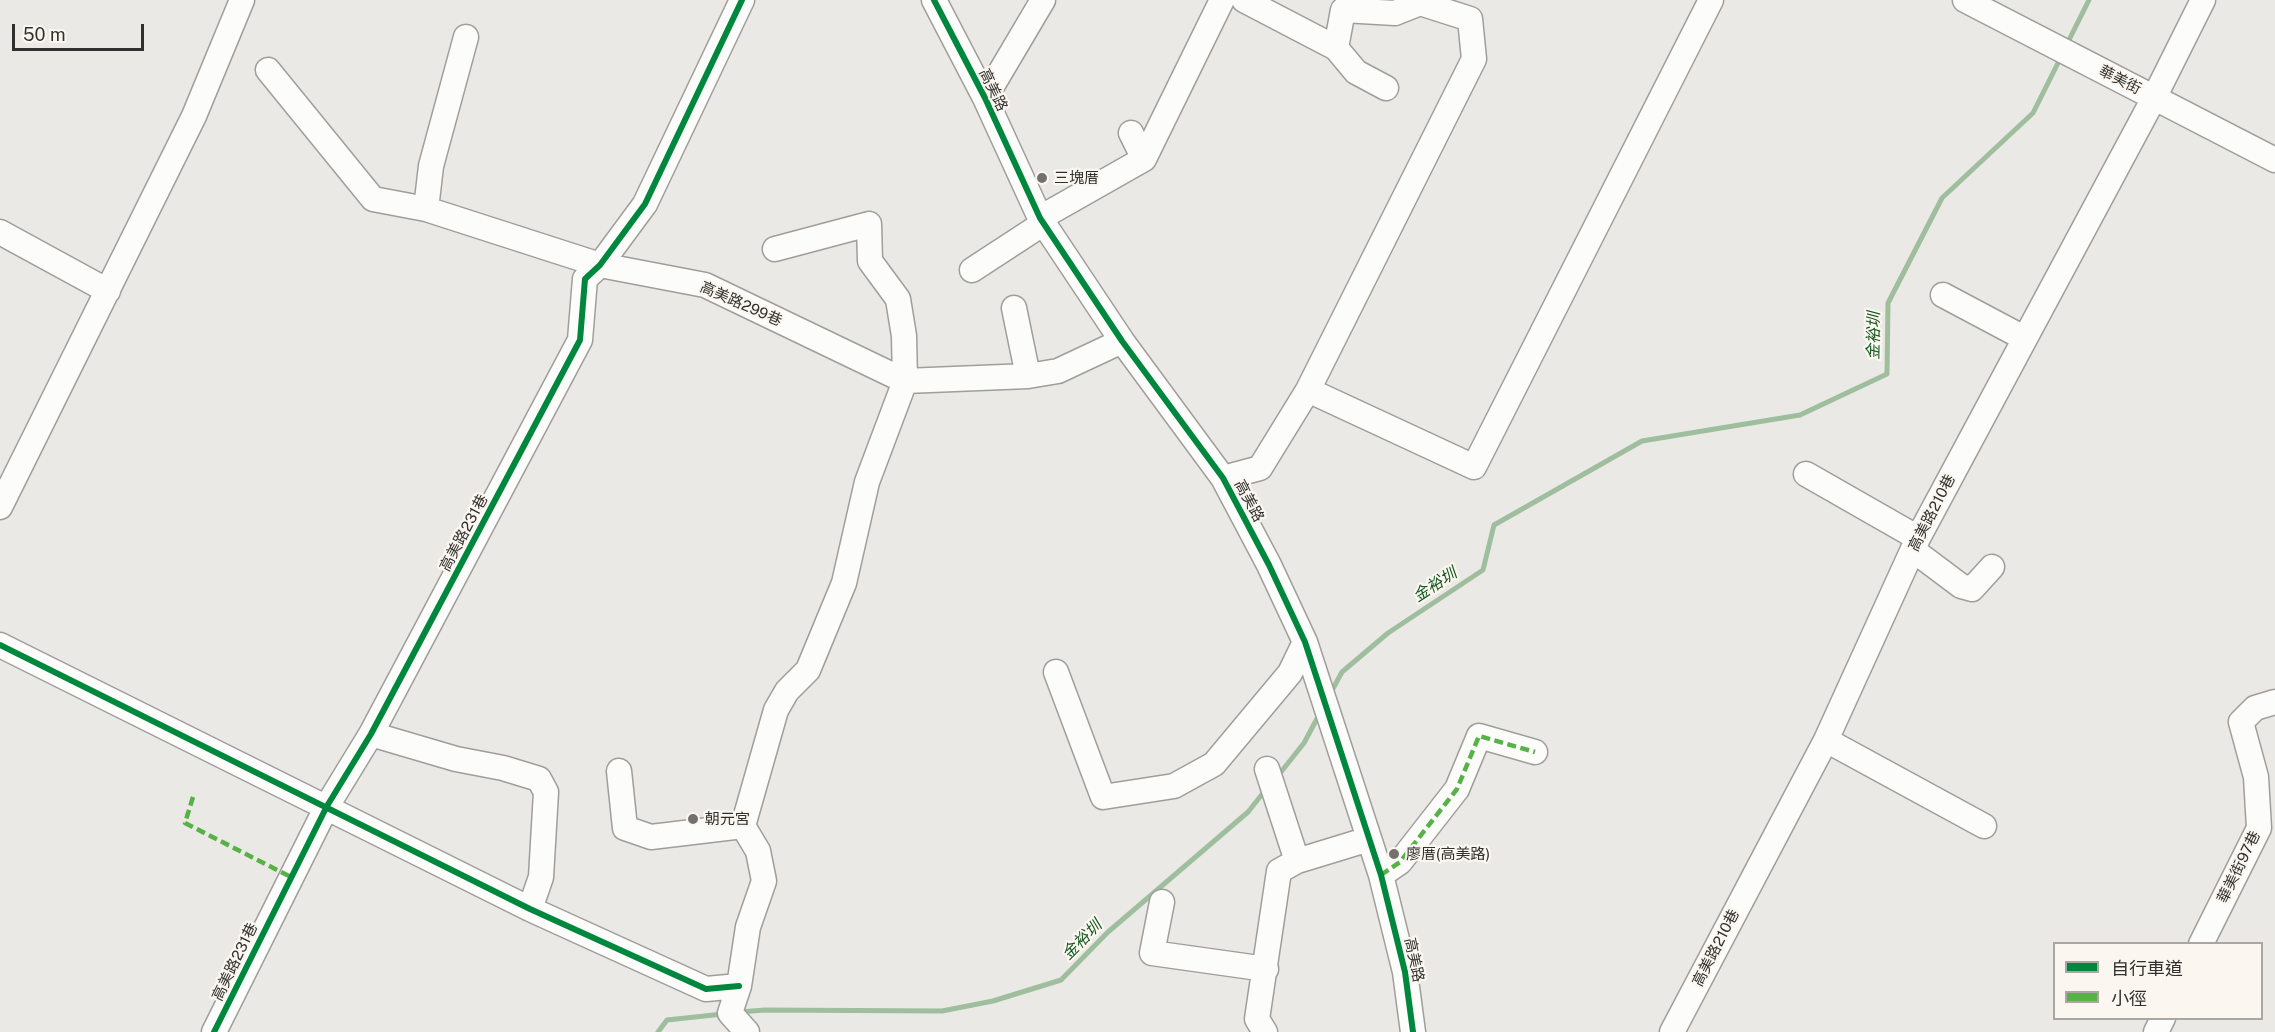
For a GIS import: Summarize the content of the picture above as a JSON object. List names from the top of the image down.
{
  "streets": {
    "street": [
      "華美街",
      "高美路",
      "高美路299巷",
      "高美路210巷",
      "高美路231巷",
      "華美街97巷"
    ]
  },
  "crossings": [
    ["華美街", "高美路210巷"],
    ["高美路", "高美路299巷"],
    ["高美路299巷", "高美路231巷"]
  ],
  "water": ["金裕圳"],
  "places": ["三塊厝", "朝元宮", "廖厝(高美路)"],
  "legend": ["自行車道", "小徑"],
  "scale_bar": "50 m"
}
